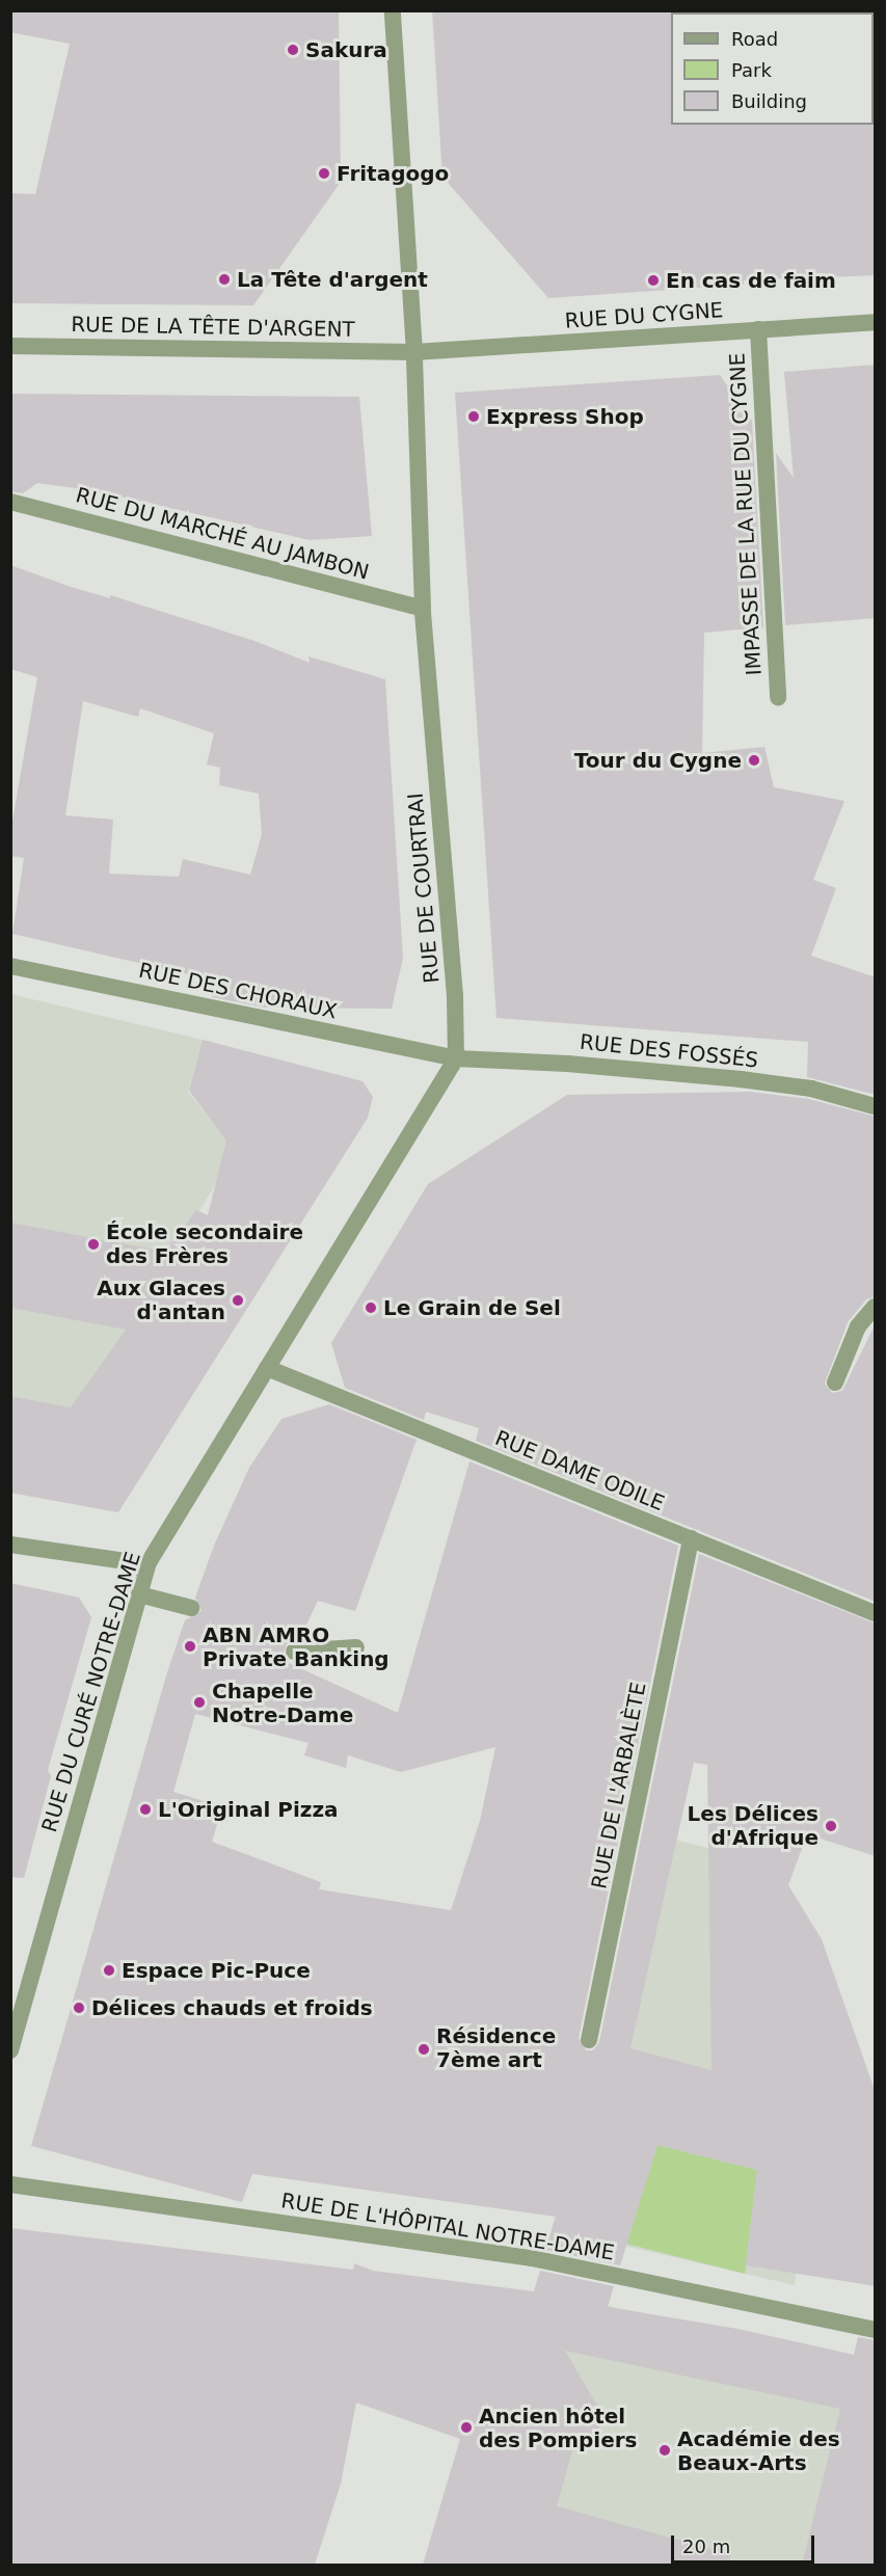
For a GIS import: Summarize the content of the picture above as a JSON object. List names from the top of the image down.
{
  "streets": {
    "street": [
      "RUE DU CYGNE",
      "RUE DE LA TÊTE D'ARGENT",
      "IMPASSE DE LA RUE DU CYGNE",
      "RUE DU MARCHÉ AU JAMBON",
      "RUE DE COURTRAI",
      "RUE DES CHORAUX",
      "RUE DES FOSSÉS",
      "RUE DAME ODILE",
      "RUE DU CURÉ NOTRE-DAME",
      "RUE DE L'ARBALÈTE",
      "RUE DE L'HÔPITAL NOTRE-DAME"
    ]
  },
  "crossings": [
    ["RUE DU CYGNE", "RUE DE LA TÊTE D'ARGENT"],
    ["RUE DU CYGNE", "IMPASSE DE LA RUE DU CYGNE"],
    ["RUE DU CYGNE", "RUE DE COURTRAI"],
    ["RUE DE LA TÊTE D'ARGENT", "RUE DE COURTRAI"],
    ["RUE DU MARCHÉ AU JAMBON", "RUE DE COURTRAI"],
    ["RUE DE COURTRAI", "RUE DES CHORAUX"],
    ["RUE DE COURTRAI", "RUE DES FOSSÉS"],
    ["RUE DES CHORAUX", "RUE DES FOSSÉS"],
    ["RUE DAME ODILE", "RUE DU CURÉ NOTRE-DAME"],
    ["RUE DAME ODILE", "RUE DE L'ARBALÈTE"]
  ],
  "places": [
    "Sakura",
    "Fritagogo",
    "La Tête d'argent",
    "En cas de faim",
    "Express Shop",
    "Tour du Cygne",
    "École secondaire des Frères",
    "Aux Glaces d'antan",
    "Le Grain de Sel",
    "ABN AMRO Private Banking",
    "Chapelle Notre-Dame",
    "L'Original Pizza",
    "Les Délices d'Afrique",
    "Espace Pic-Puce",
    "Délices chauds et froids",
    "Résidence 7ème art",
    "Ancien hôtel des Pompiers",
    "Académie des Beaux-Arts"
  ],
  "legend": ["Road", "Park", "Building"],
  "scale_bar": "20 m"
}
